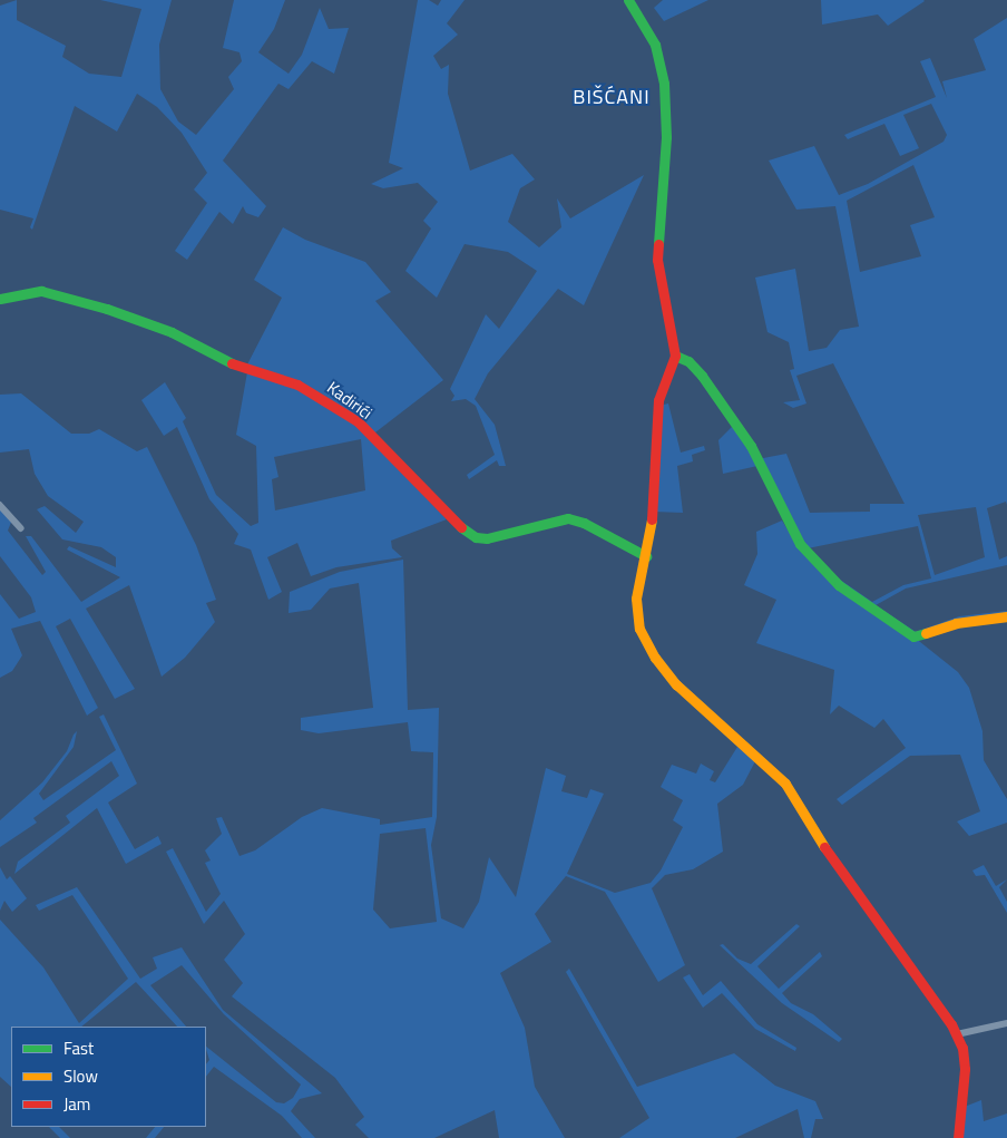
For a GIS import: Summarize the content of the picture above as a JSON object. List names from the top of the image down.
{
  "streets": {
    "street": ["Kadirići"]
  },
  "districts": ["BIŠĆANI"],
  "legend": ["Fast", "Slow", "Jam"]
}
